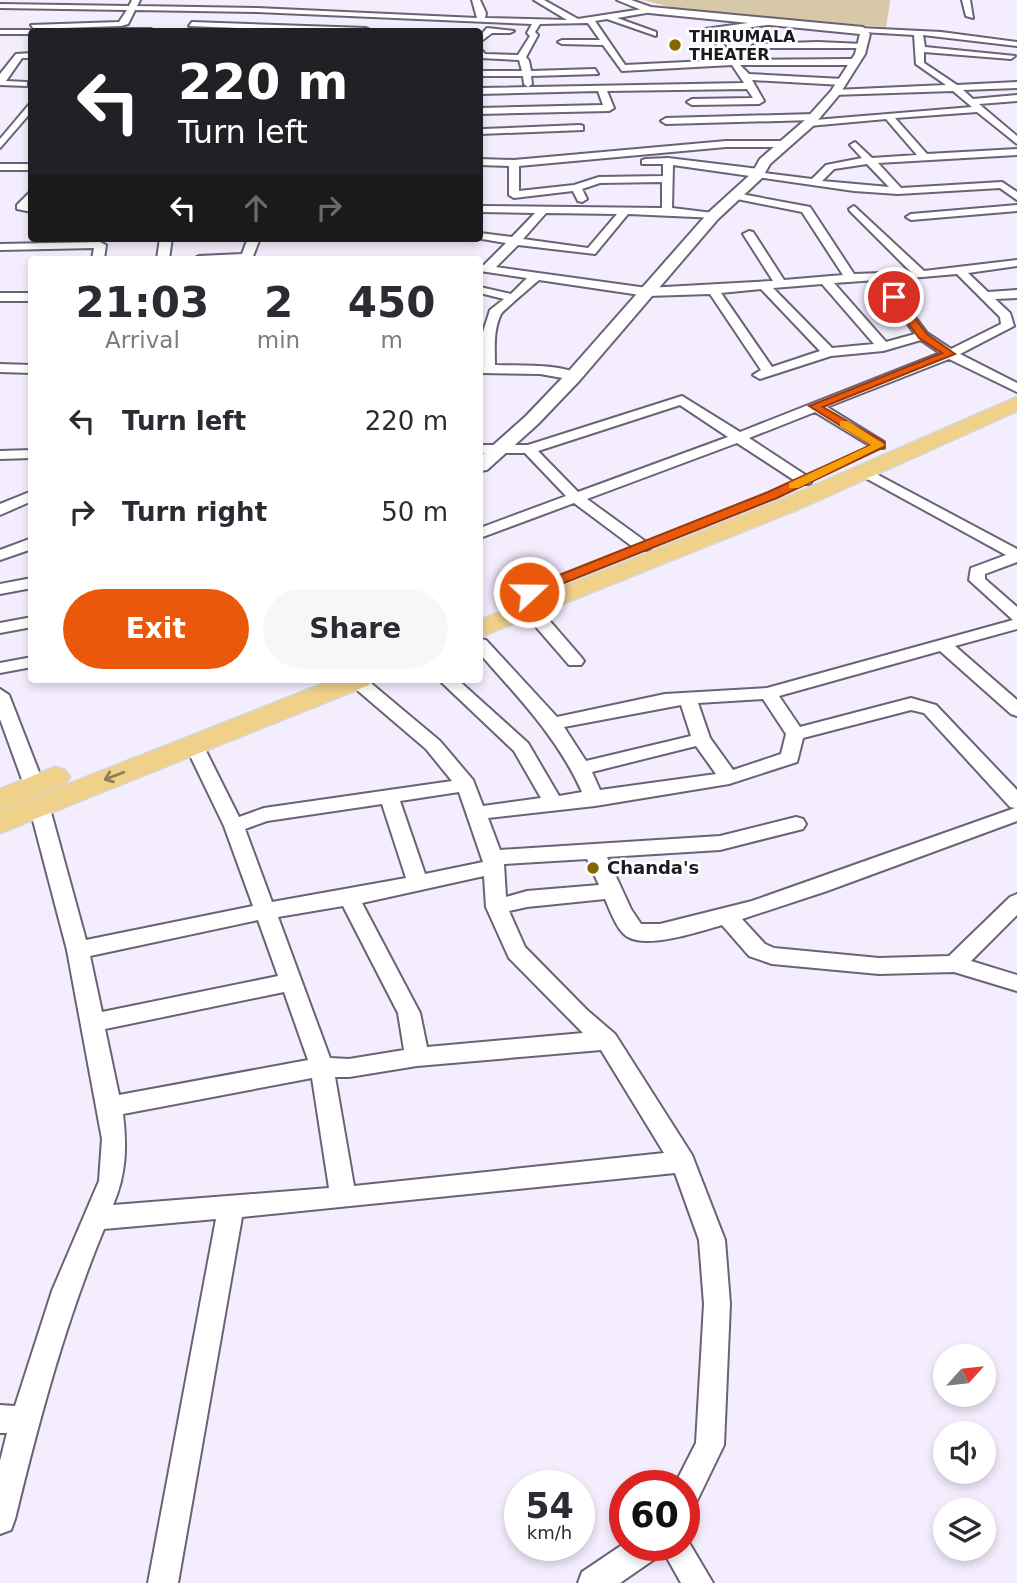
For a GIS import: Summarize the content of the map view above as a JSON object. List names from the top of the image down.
{
  "places": ["THIRUMALA THEATER", "Chanda's"],
  "north": "top right",
  "page": {
    "turn": ["220 m", "Turn left"],
    "eta": [
      "21:03",
      "Arrival",
      "2",
      "min",
      "450",
      "m"
    ],
    "list": [
      {
        "name": "Turn left",
        "value": "220 m"
      },
      {
        "name": "Turn right",
        "value": "50 m"
      }
    ],
    "buttons": ["Exit", "Share"],
    "speed": "54 km/h",
    "limit": "60"
  }
}
